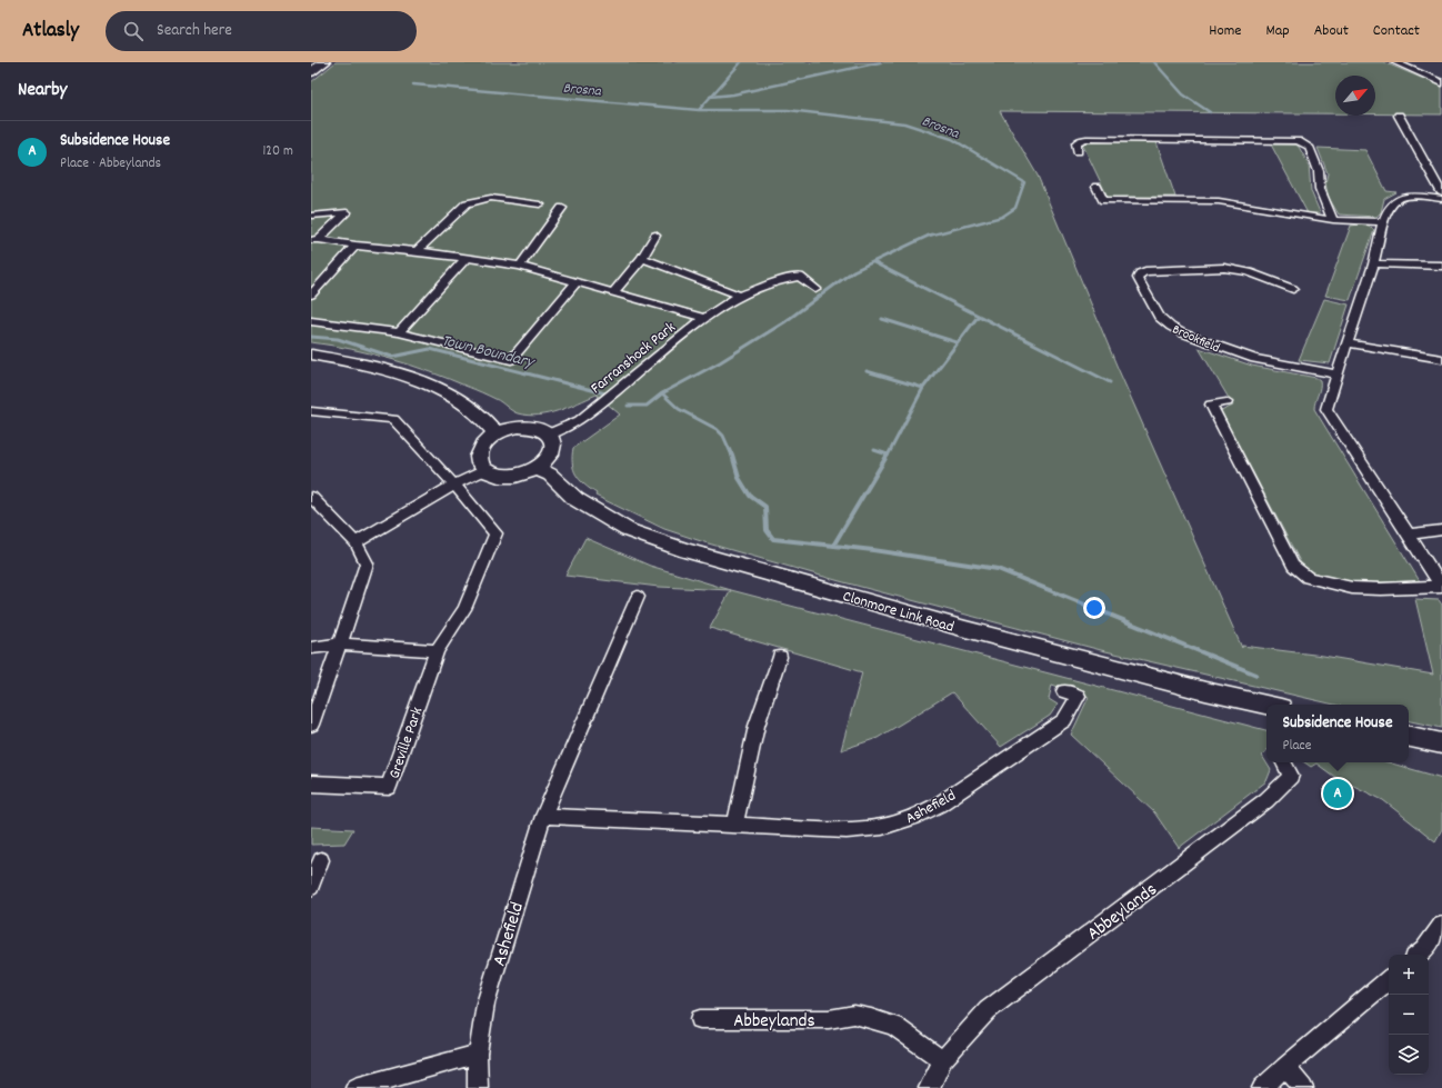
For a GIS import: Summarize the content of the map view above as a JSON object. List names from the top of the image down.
{
  "streets": {
    "main road": ["Clonmore Link Road"],
    "street": [
      "Brookfield",
      "Farranshock Park",
      "Greville Park",
      "Ashefield",
      "Abbeylands"
    ]
  },
  "water": ["Brosna", "Town Boundary"],
  "north": "top right",
  "page": {
    "header": "Atlasly",
    "search": "Search here",
    "nav": [
      "Home",
      "Map",
      "About",
      "Contact"
    ],
    "heading": "Nearby",
    "list": [
      {
        "mark": "A",
        "name": "Subsidence House",
        "note": "Place · Abbeylands",
        "value": "120 m"
      }
    ],
    "popup": ["Subsidence House", "Place"],
    "pins": "A",
    "map_buttons": ["+", "−"]
  }
}
